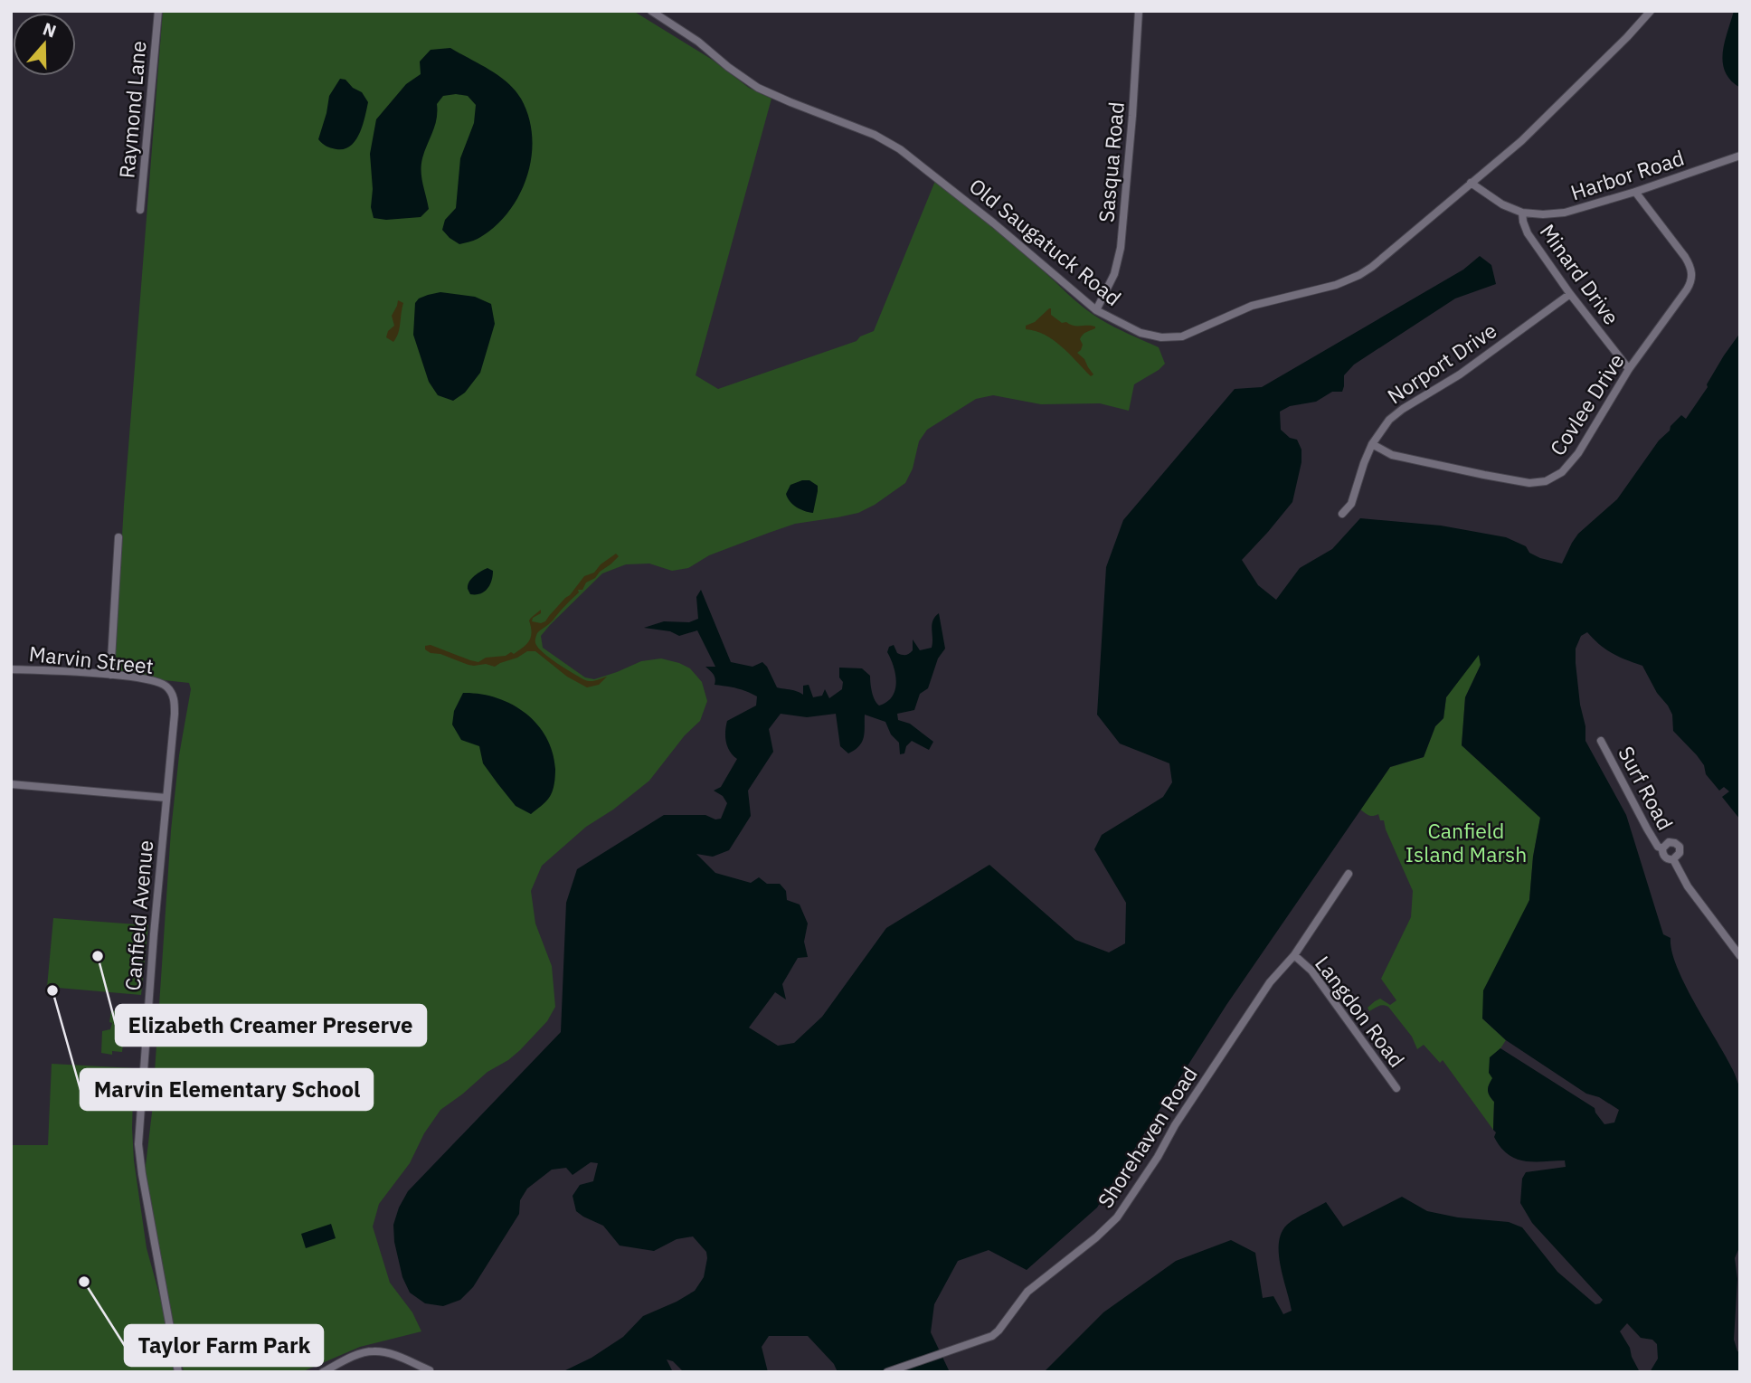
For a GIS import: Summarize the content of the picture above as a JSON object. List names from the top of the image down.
{
  "streets": {
    "street": [
      "Raymond Lane",
      "Sasqua Road",
      "Harbor Road",
      "Old Saugatuck Road",
      "Minard Drive",
      "Norport Drive",
      "Covlee Drive",
      "Marvin Street",
      "Surf Road",
      "Canfield Avenue",
      "Langdon Road",
      "Shorehaven Road"
    ]
  },
  "crossings": [
    ["Sasqua Road", "Old Saugatuck Road"],
    ["Harbor Road", "Minard Drive"],
    ["Harbor Road", "Covlee Drive"],
    ["Old Saugatuck Road", "Minard Drive"],
    ["Minard Drive", "Norport Drive"],
    ["Minard Drive", "Covlee Drive"],
    ["Norport Drive", "Covlee Drive"],
    ["Marvin Street", "Canfield Avenue"],
    ["Langdon Road", "Shorehaven Road"]
  ],
  "parks": ["Canfield Island Marsh"],
  "places": ["Elizabeth Creamer Preserve", "Marvin Elementary School", "Taylor Farm Park"],
  "north": "top"
}
